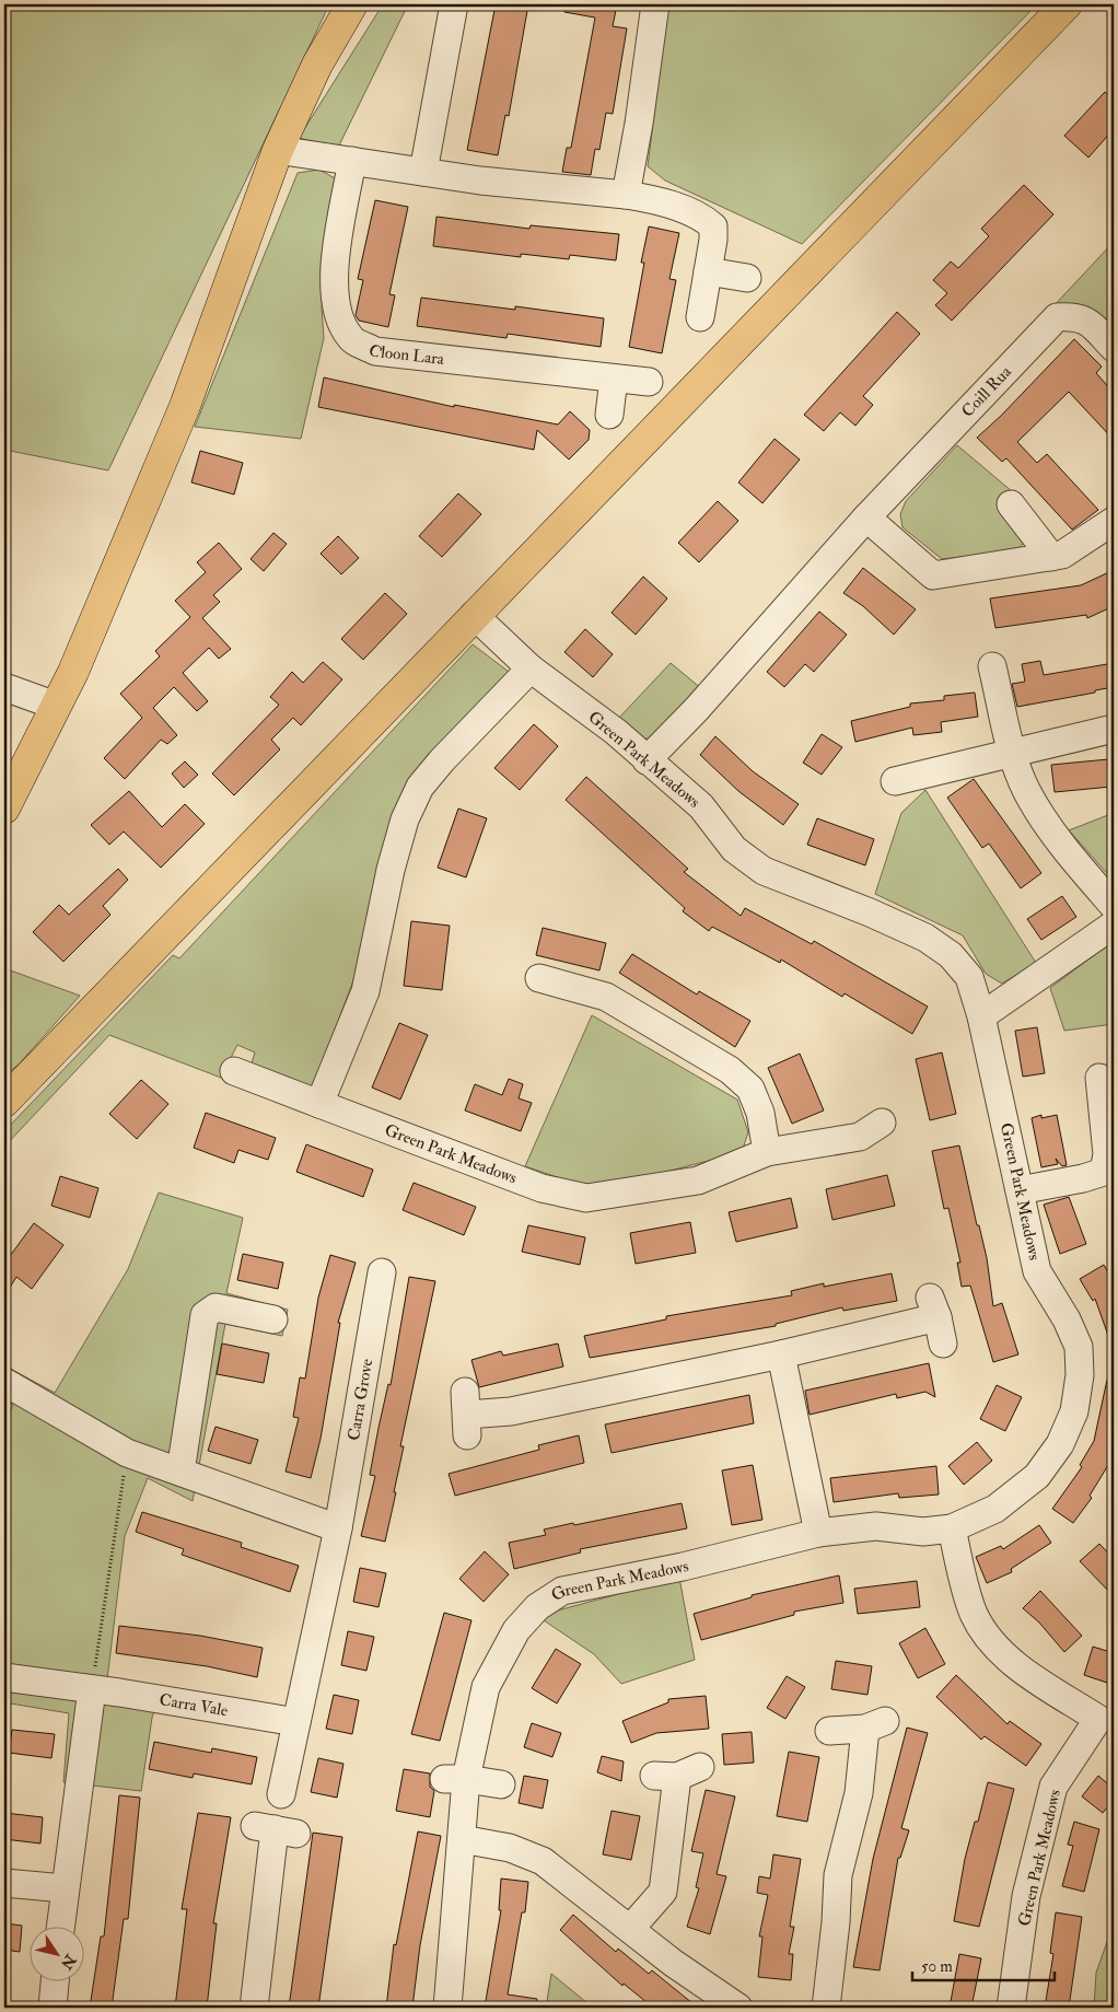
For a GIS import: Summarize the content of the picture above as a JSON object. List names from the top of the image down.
{
  "streets": {
    "street": [
      "Cloon Lara",
      "Coill Rua",
      "Green Park Meadows",
      "Carra Grove",
      "Carra Vale"
    ]
  },
  "crossings": [
    ["Coill Rua", "Green Park Meadows"]
  ],
  "scale_bar": "50 m",
  "north": "bottom right"
}
